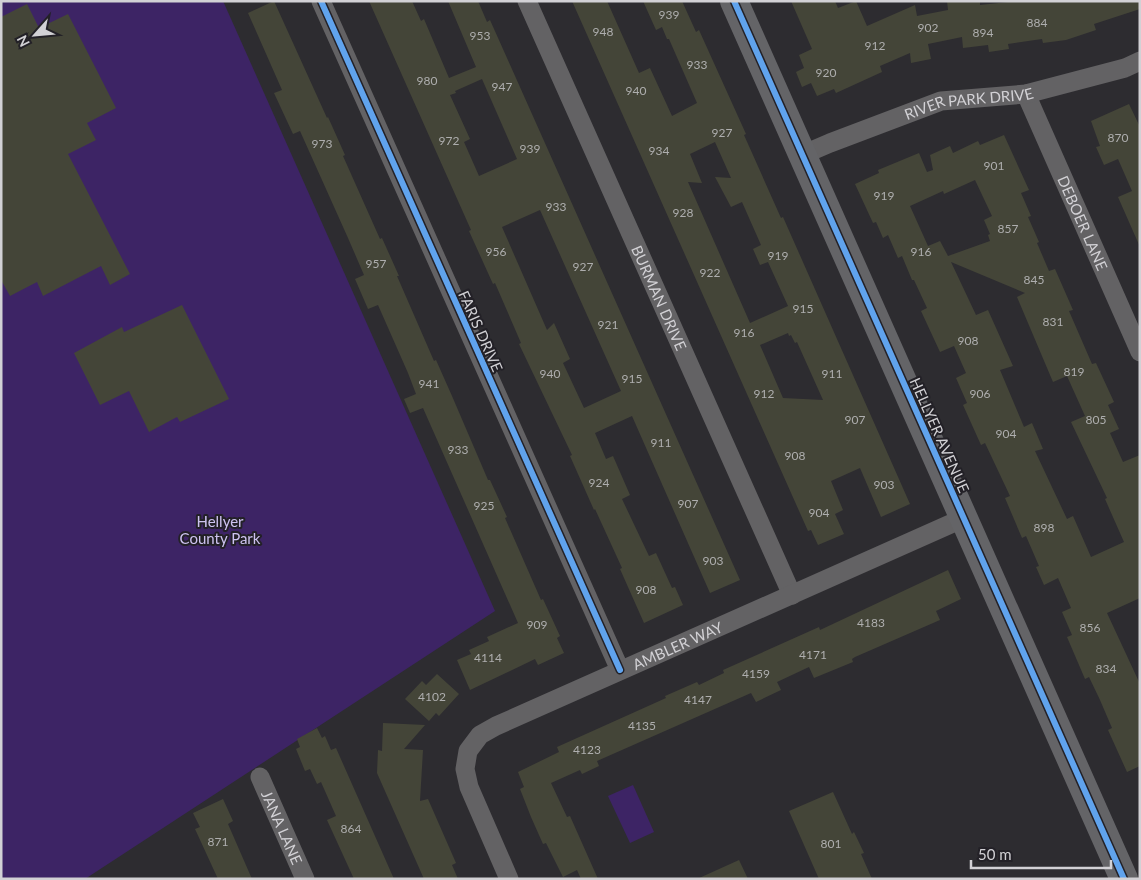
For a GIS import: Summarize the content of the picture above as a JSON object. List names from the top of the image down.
{
  "streets": {
    "street": [
      "RIVER PARK DRIVE",
      "DEBOER LANE",
      "BURMAN DRIVE",
      "FARIS DRIVE",
      "HELLYER AVENUE",
      "AMBLER WAY",
      "JANA LANE"
    ]
  },
  "crossings": [
    ["RIVER PARK DRIVE", "DEBOER LANE"],
    ["RIVER PARK DRIVE", "HELLYER AVENUE"],
    ["BURMAN DRIVE", "AMBLER WAY"],
    ["FARIS DRIVE", "AMBLER WAY"],
    ["HELLYER AVENUE", "AMBLER WAY"]
  ],
  "parks": ["Hellyer County Park"],
  "house_numbers": [
    "939",
    "884",
    "902",
    "948",
    "894",
    "953",
    "912",
    "933",
    "920",
    "980",
    "947",
    "940",
    "927",
    "870",
    "972",
    "973",
    "939",
    "934",
    "901",
    "919",
    "933",
    "928",
    "857",
    "956",
    "916",
    "919",
    "957",
    "927",
    "922",
    "845",
    "915",
    "831",
    "921",
    "916",
    "908",
    "819",
    "940",
    "911",
    "915",
    "941",
    "912",
    "906",
    "907",
    "805",
    "904",
    "911",
    "933",
    "908",
    "924",
    "903",
    "907",
    "925",
    "904",
    "898",
    "903",
    "908",
    "4183",
    "909",
    "856",
    "4171",
    "4114",
    "834",
    "4159",
    "4102",
    "4147",
    "4135",
    "4123",
    "864",
    "871",
    "801"
  ],
  "scale_bar": "50 m",
  "north": "bottom left"
}
